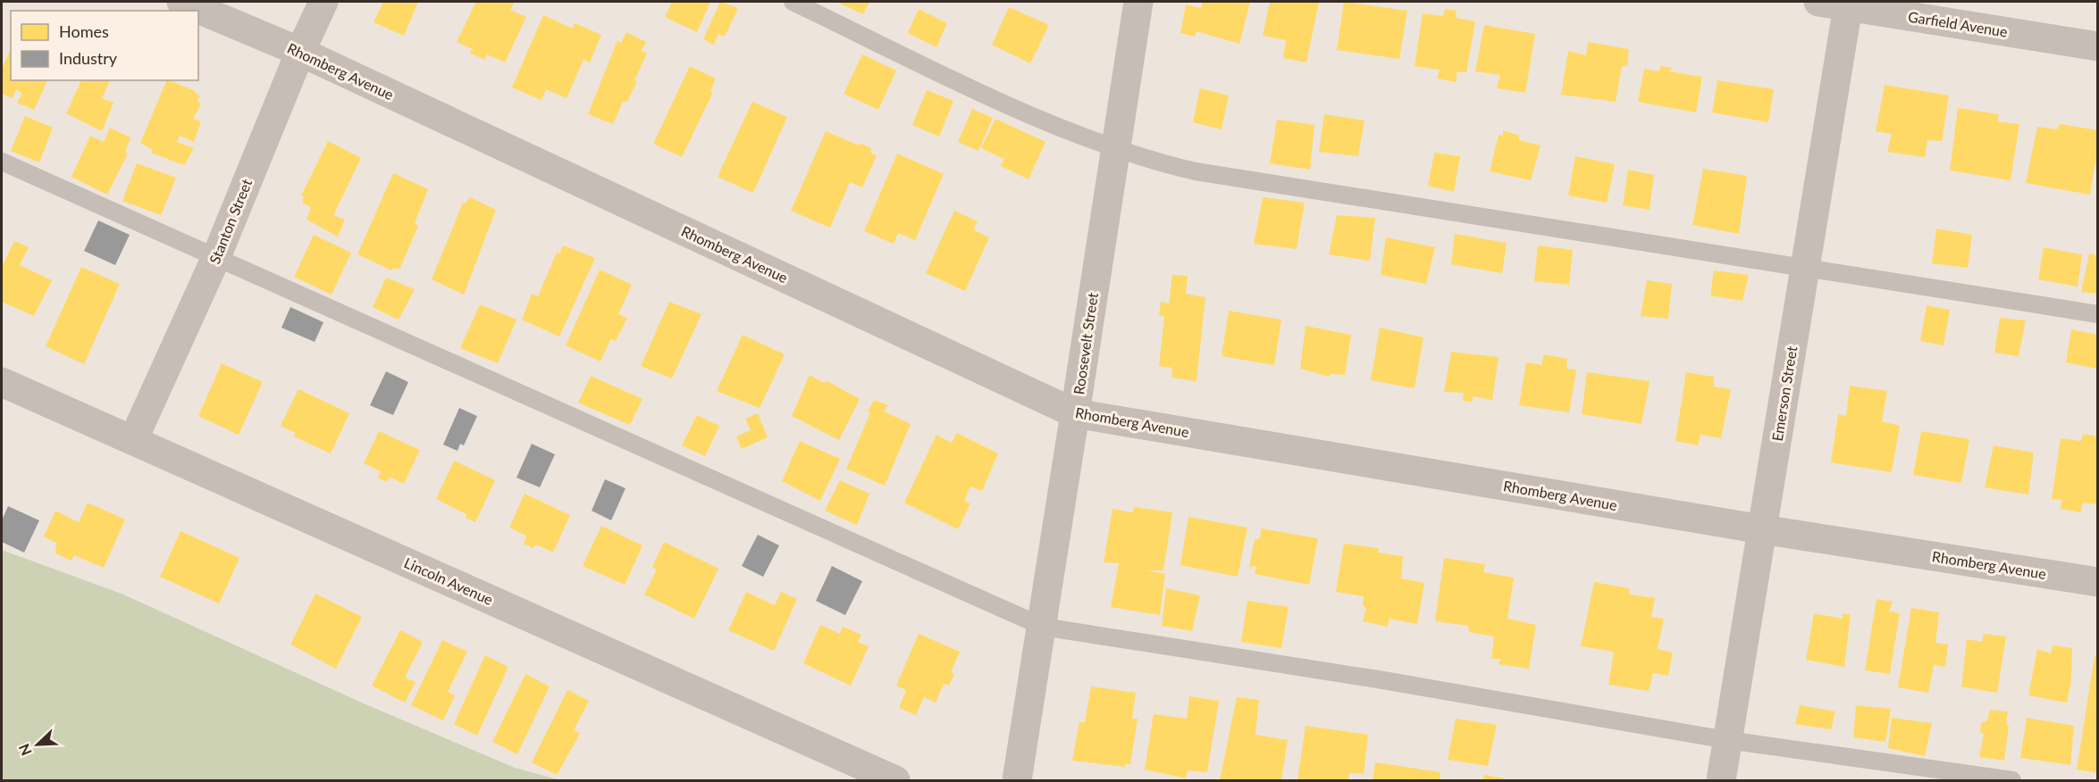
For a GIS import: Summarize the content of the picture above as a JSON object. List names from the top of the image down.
{
  "streets": {
    "street": [
      "Garfield Avenue",
      "Rhomberg Avenue",
      "Stanton Street",
      "Roosevelt Street",
      "Emerson Street",
      "Lincoln Avenue"
    ]
  },
  "crossings": [
    ["Garfield Avenue", "Emerson Street"],
    ["Rhomberg Avenue", "Stanton Street"],
    ["Rhomberg Avenue", "Roosevelt Street"],
    ["Rhomberg Avenue", "Emerson Street"],
    ["Stanton Street", "Lincoln Avenue"]
  ],
  "legend": ["Homes", "Industry"],
  "north": "bottom left"
}
